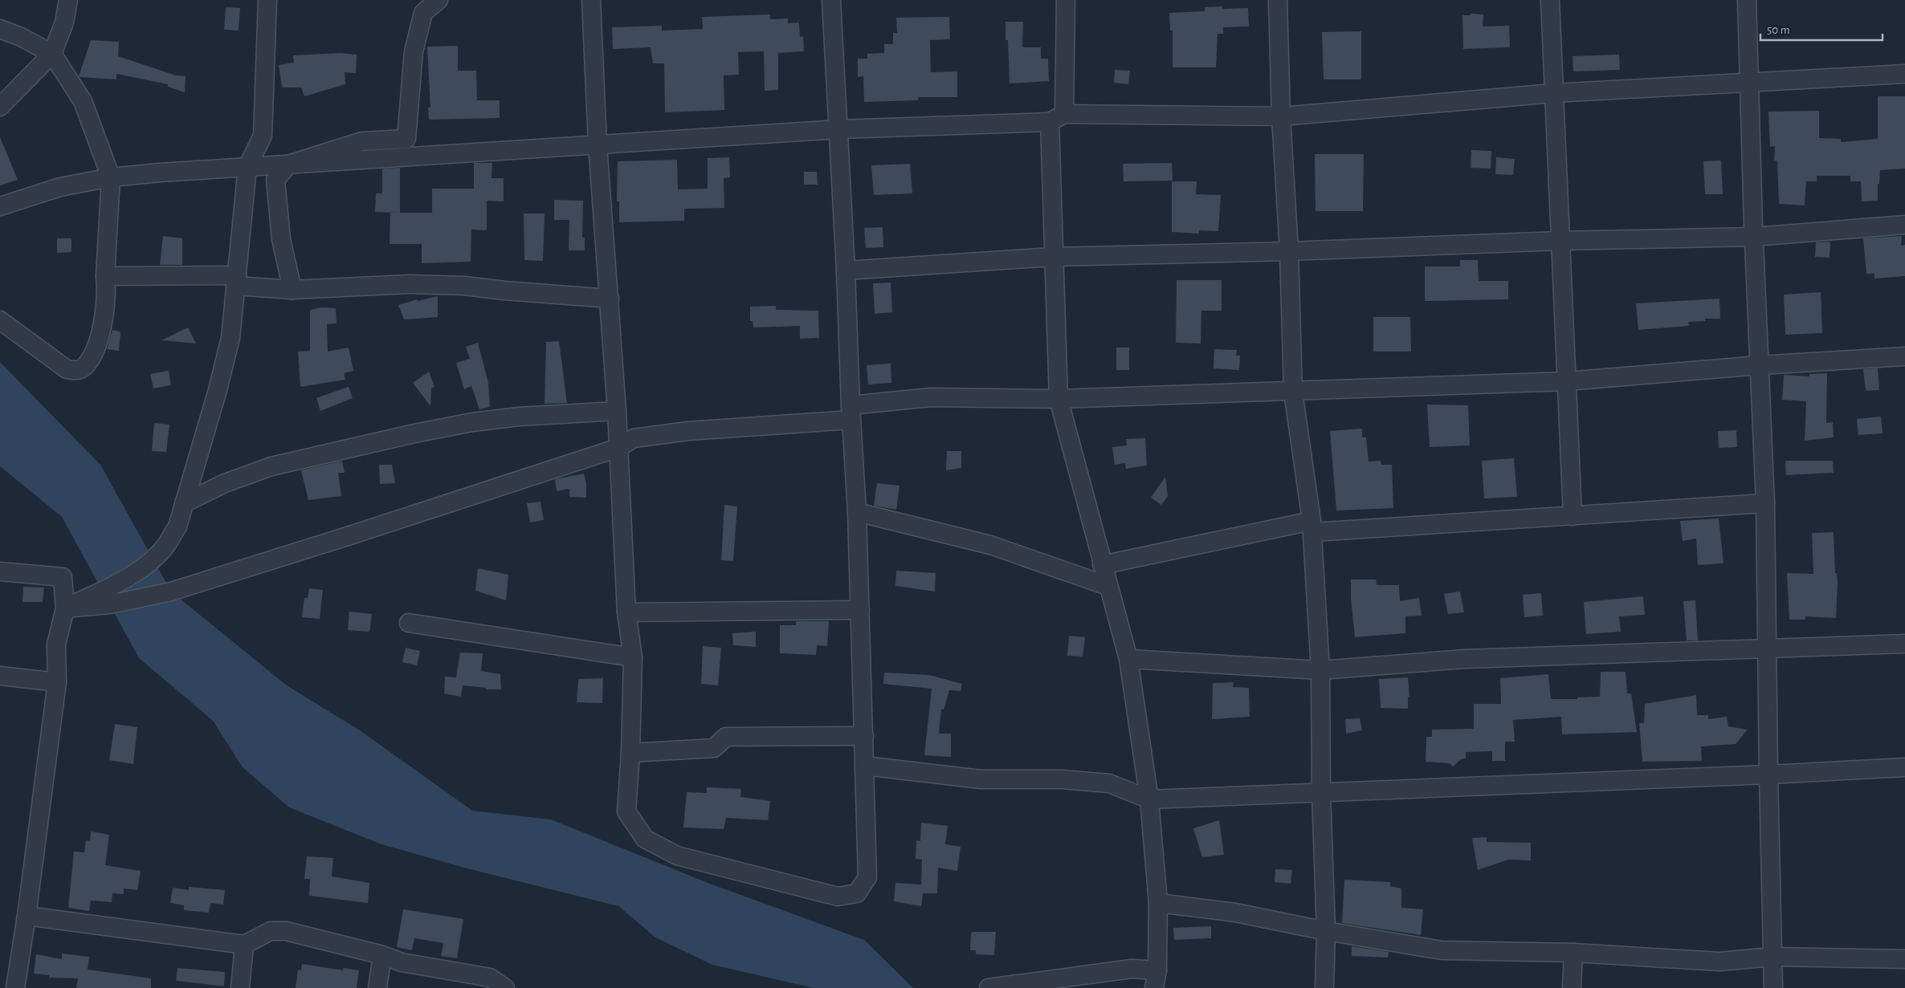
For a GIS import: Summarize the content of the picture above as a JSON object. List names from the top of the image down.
{
  "scale_bar": "50 m"
}
